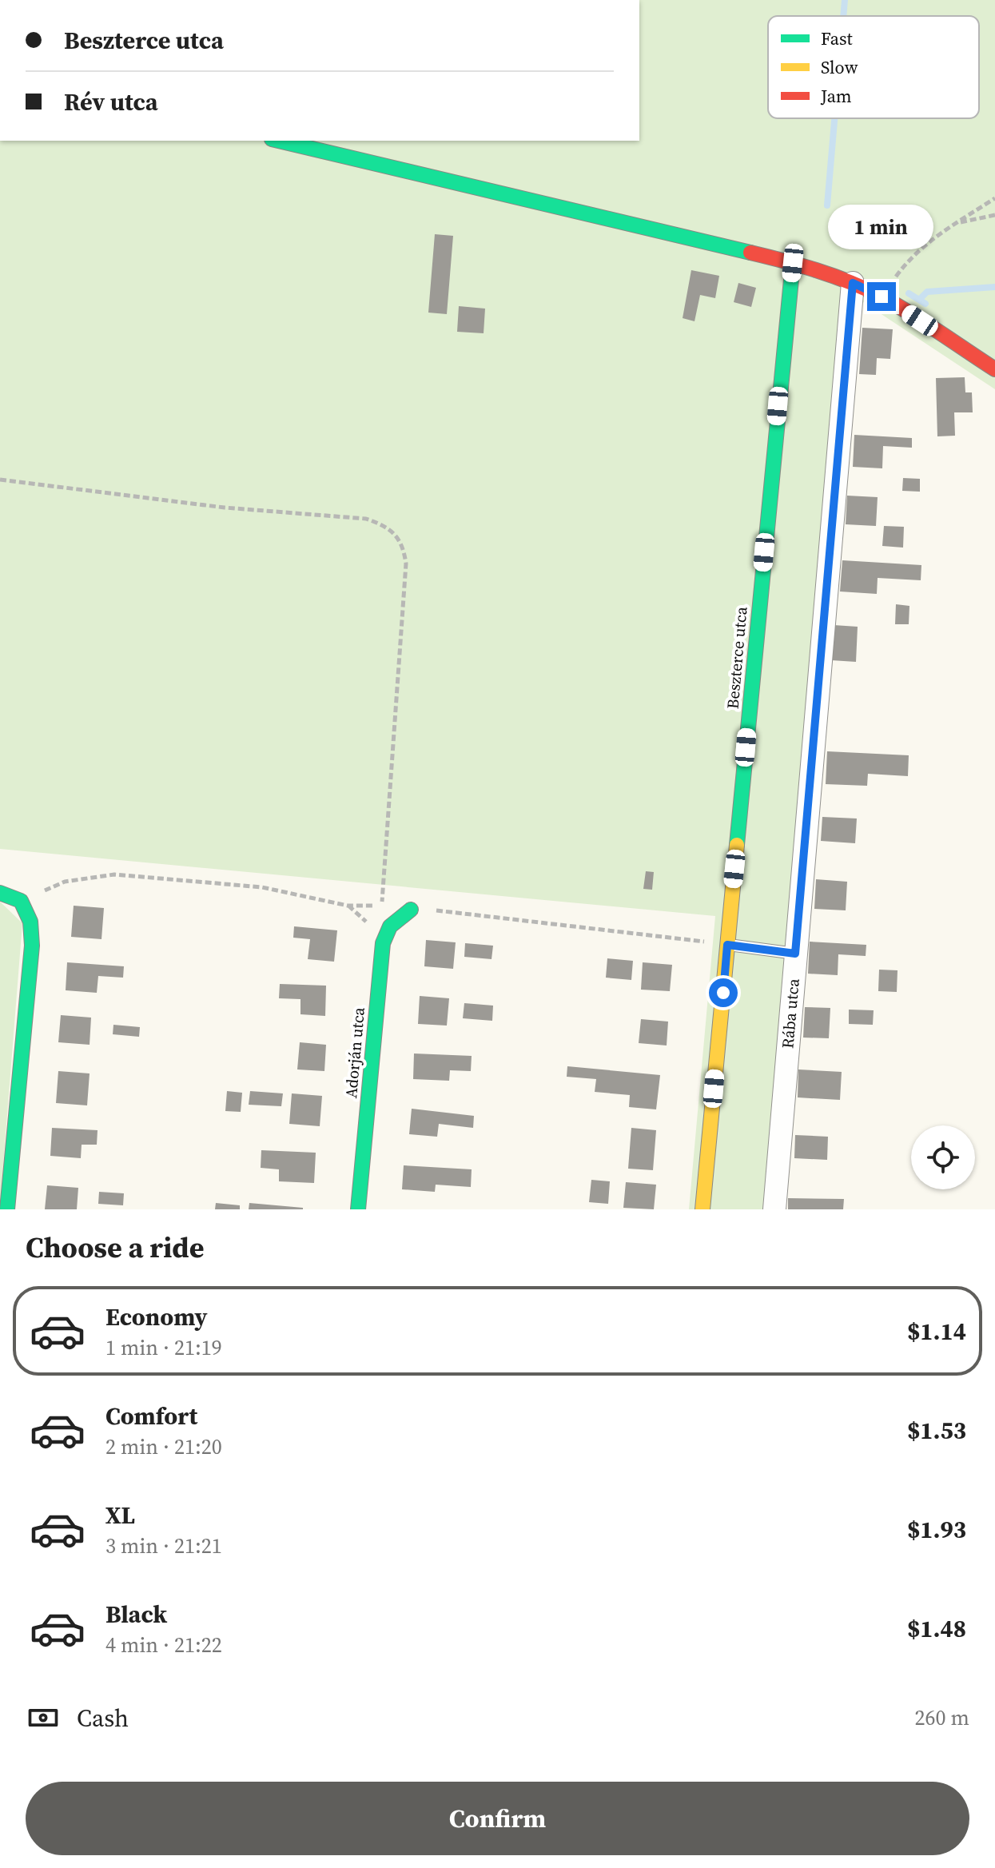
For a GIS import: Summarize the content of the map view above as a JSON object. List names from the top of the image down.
{
  "streets": {
    "street": ["Beszterce utca", "Rába utca", "Adorján utca"]
  },
  "legend": ["Fast", "Slow", "Jam"],
  "page": {
    "banner": ["Beszterce utca", "Rév utca"],
    "bubble": "1 min",
    "heading": "Choose a ride",
    "list": [
      {
        "name": "Economy",
        "note": "1 min · 21:19",
        "value": "$1.14"
      },
      {
        "name": "Comfort",
        "note": "2 min · 21:20",
        "value": "$1.53"
      },
      {
        "name": "XL",
        "note": "3 min · 21:21",
        "value": "$1.93"
      },
      {
        "name": "Black",
        "note": "4 min · 21:22",
        "value": "$1.48"
      }
    ],
    "pay": ["Cash", "260 m"],
    "buttons": "Confirm"
  }
}
